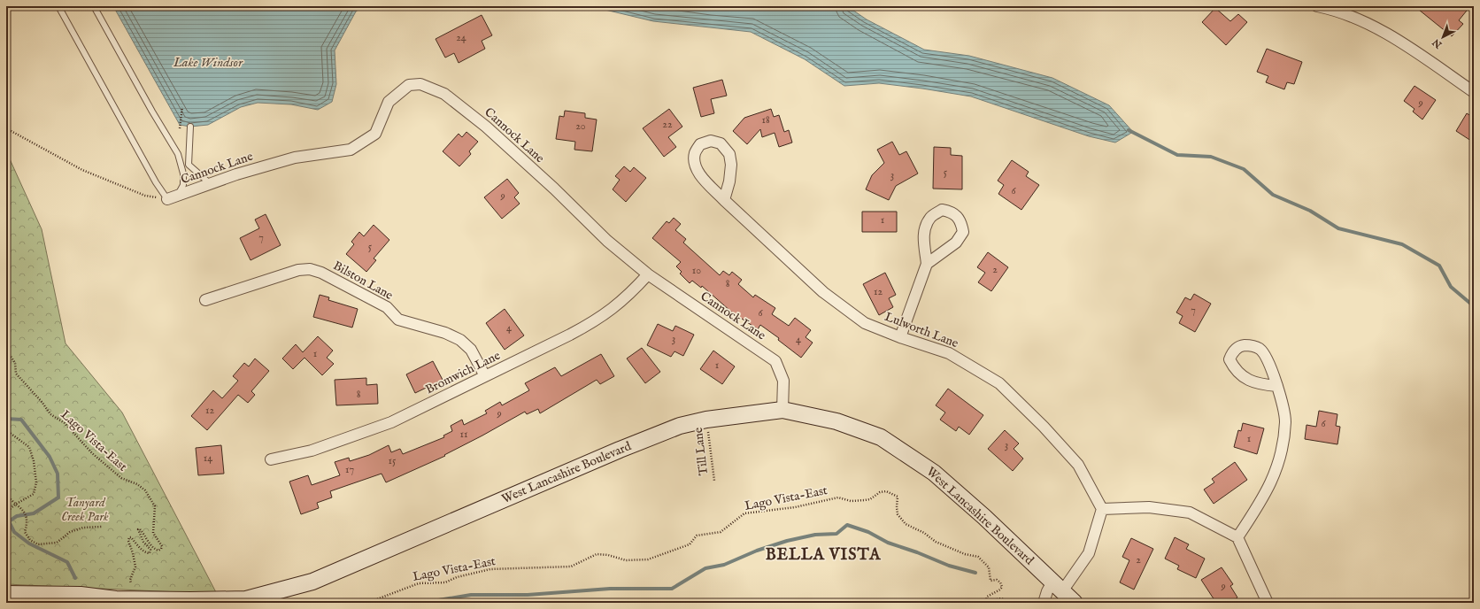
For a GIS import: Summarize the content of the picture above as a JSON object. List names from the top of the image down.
{
  "streets": {
    "main road": ["West Lancashire Boulevard"],
    "street": [
      "Cannock Lane",
      "Bilston Lane",
      "Lulworth Lane",
      "Bromwich Lane"
    ],
    "path": ["Lago Vista-East", "Till Lane"]
  },
  "crossings": [
    ["Cannock Lane", "Bromwich Lane"],
    ["Cannock Lane", "West Lancashire Boulevard"],
    ["Bilston Lane", "Bromwich Lane"],
    ["Till Lane", "West Lancashire Boulevard"]
  ],
  "districts": ["BELLA VISTA"],
  "water": ["Lake Windsor"],
  "parks": ["Tanyard Creek Park"],
  "house_numbers": [
    "24",
    "9",
    "18",
    "22",
    "20",
    "5",
    "3",
    "6",
    "9",
    "1",
    "7",
    "5",
    "2",
    "10",
    "8",
    "12",
    "7",
    "6",
    "4",
    "3",
    "4",
    "1",
    "1",
    "8",
    "12",
    "9",
    "6",
    "11",
    "1",
    "3",
    "14",
    "15",
    "17",
    "2",
    "9"
  ],
  "north": "bottom left"
}
